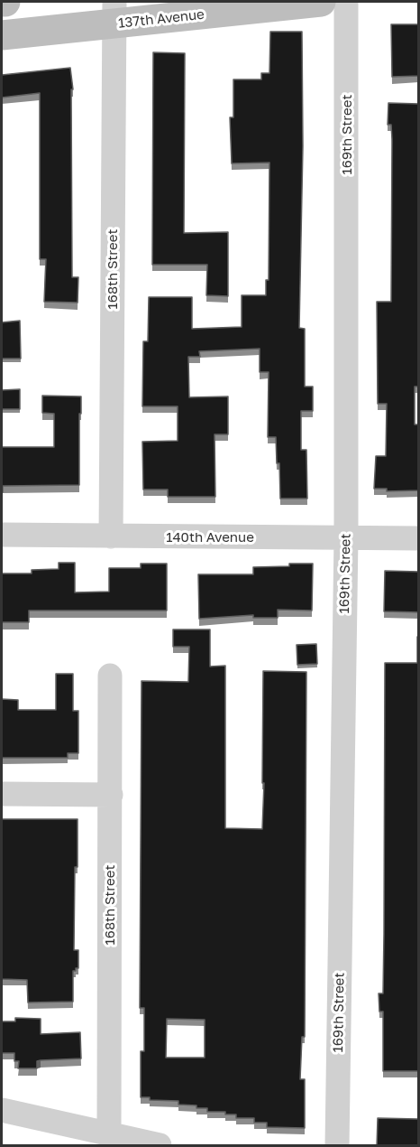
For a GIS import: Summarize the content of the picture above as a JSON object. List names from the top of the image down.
{
  "streets": {
    "street": [
      "137th Avenue",
      "169th Street",
      "168th Street",
      "140th Avenue"
    ]
  },
  "crossings": [
    ["137th Avenue", "168th Street"],
    ["169th Street", "140th Avenue"],
    ["168th Street", "140th Avenue"]
  ]
}
